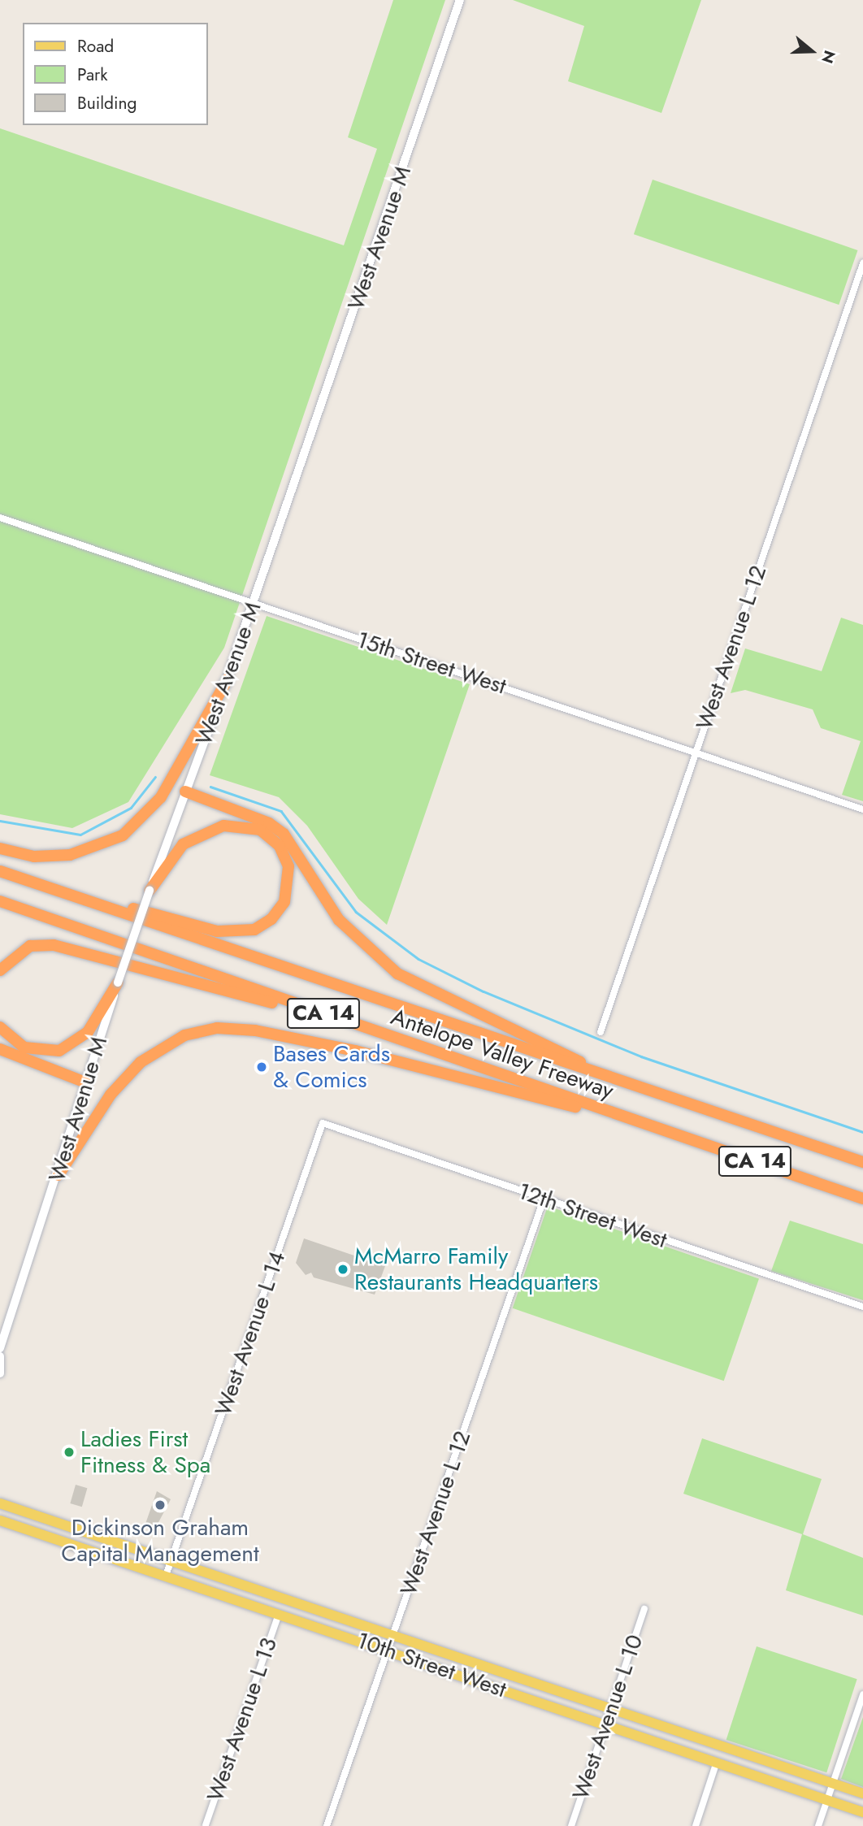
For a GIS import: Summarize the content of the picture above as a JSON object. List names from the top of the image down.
{
  "streets": {
    "highway": ["CA 14", "Antelope Valley Freeway"],
    "main road": ["West Avenue M", "10th Street West"],
    "street": [
      "West Avenue L 12",
      "15th Street West",
      "12th Street West",
      "West Avenue L 14",
      "West Avenue L 10",
      "West Avenue L 13"
    ]
  },
  "crossings": [
    ["West Avenue M", "15th Street West"],
    ["West Avenue L 12", "15th Street West"],
    ["West Avenue L 12", "12th Street West"],
    ["West Avenue L 12", "10th Street West"],
    ["12th Street West", "West Avenue L 14"],
    ["West Avenue L 14", "10th Street West"],
    ["10th Street West", "West Avenue L 10"],
    ["10th Street West", "West Avenue L 13"]
  ],
  "places": [
    "Bases Cards & Comics",
    "McMarro Family Restaurants Headquarters",
    "Ladies First Fitness & Spa",
    "Dickinson Graham Capital Management"
  ],
  "legend": ["Road", "Park", "Building"],
  "north": "right"
}
